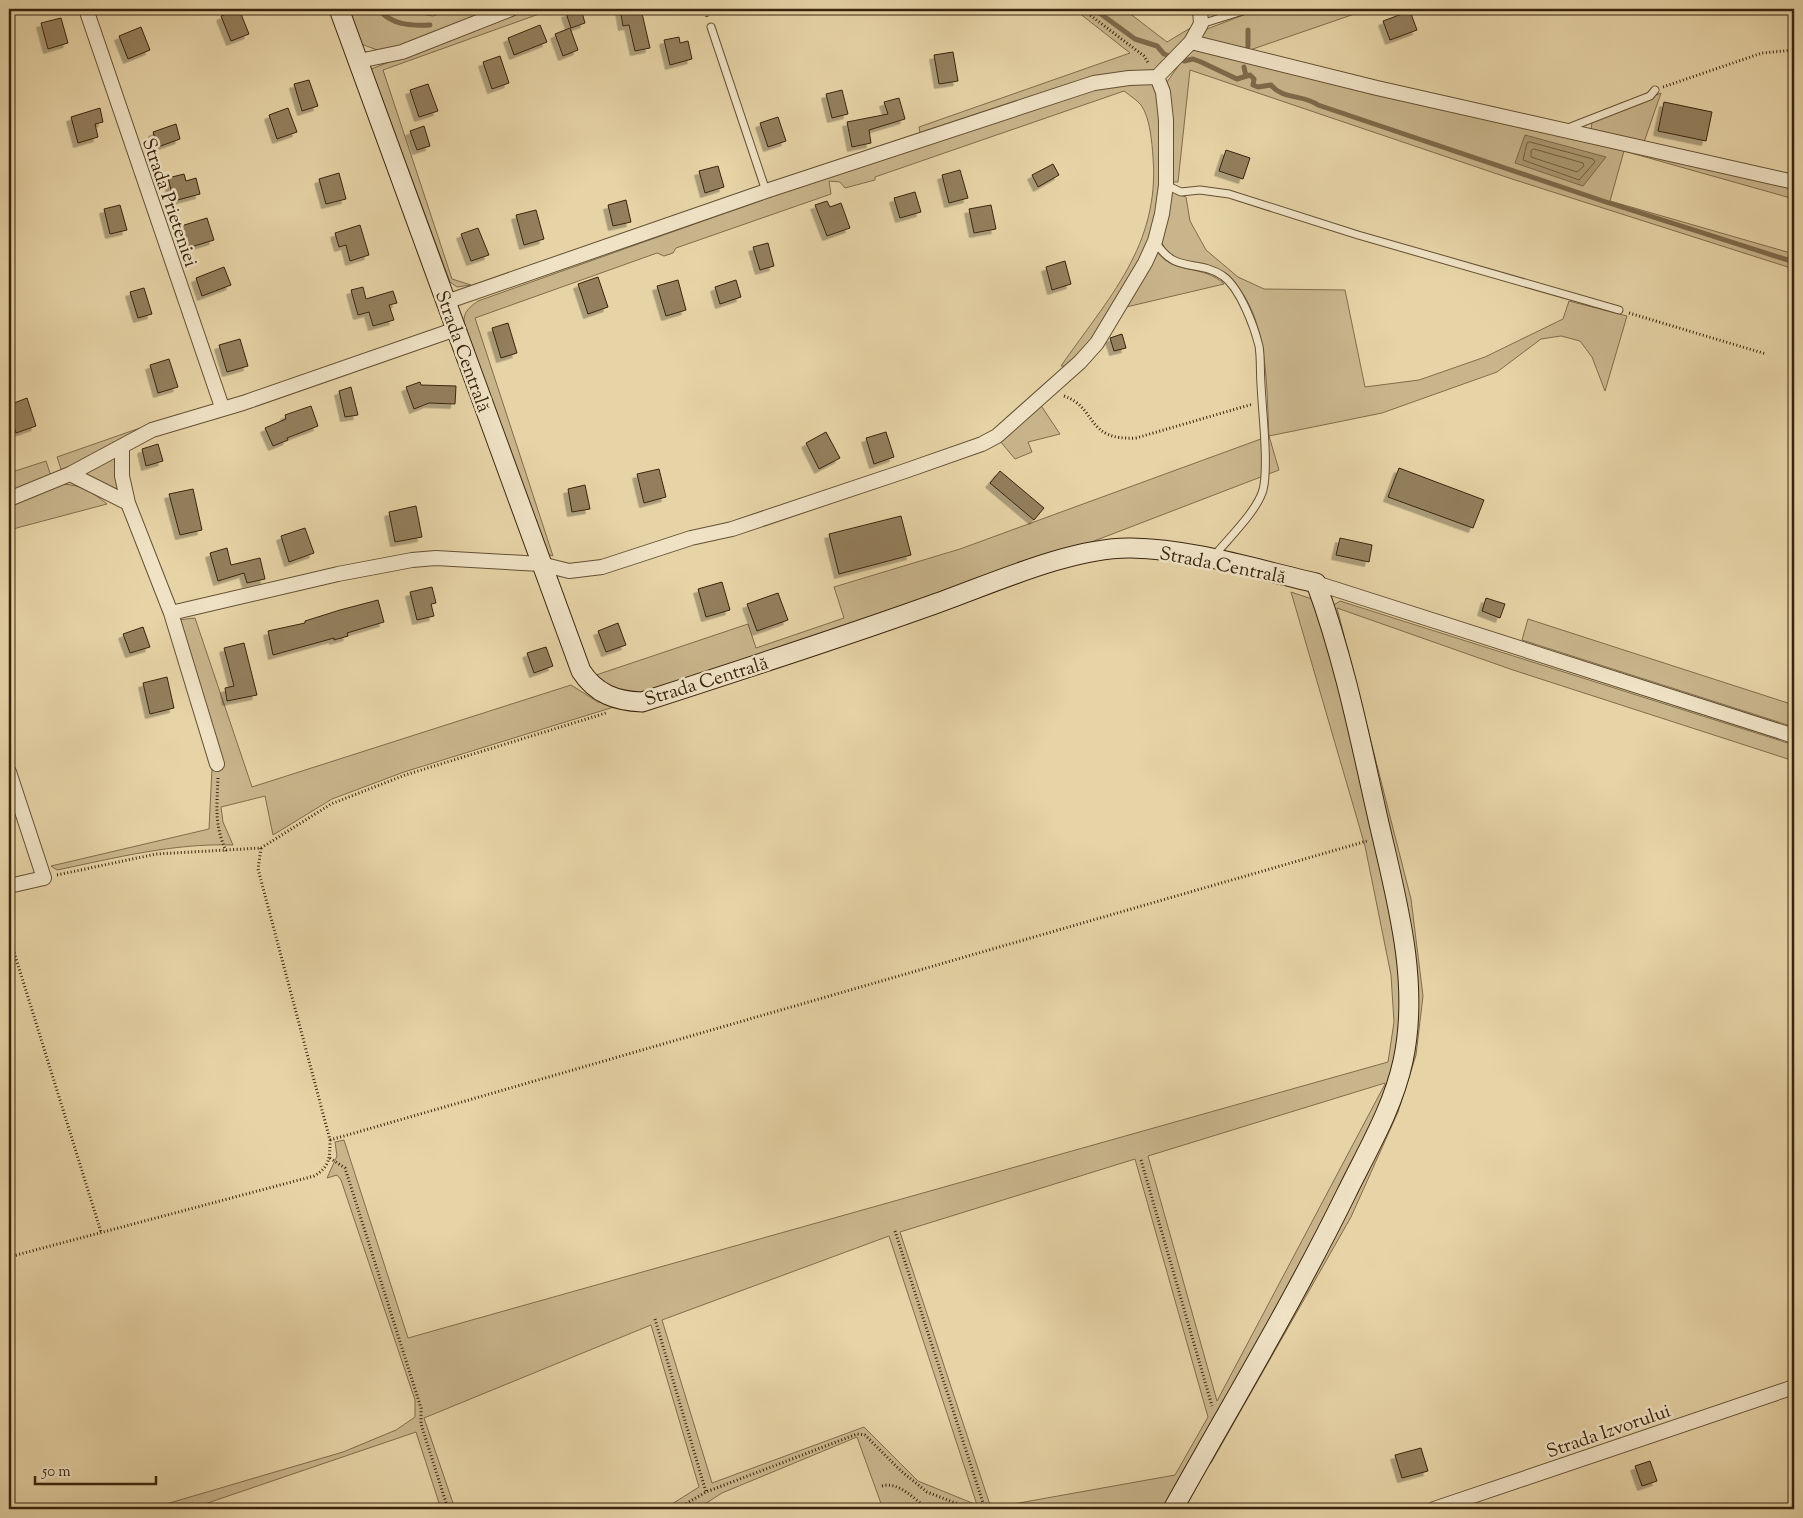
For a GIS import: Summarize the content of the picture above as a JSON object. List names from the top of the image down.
{
  "streets": {
    "street": ["Strada Prieteniei", "Strada Centrală", "Strada Izvorului"]
  },
  "scale_bar": "50 m"
}
